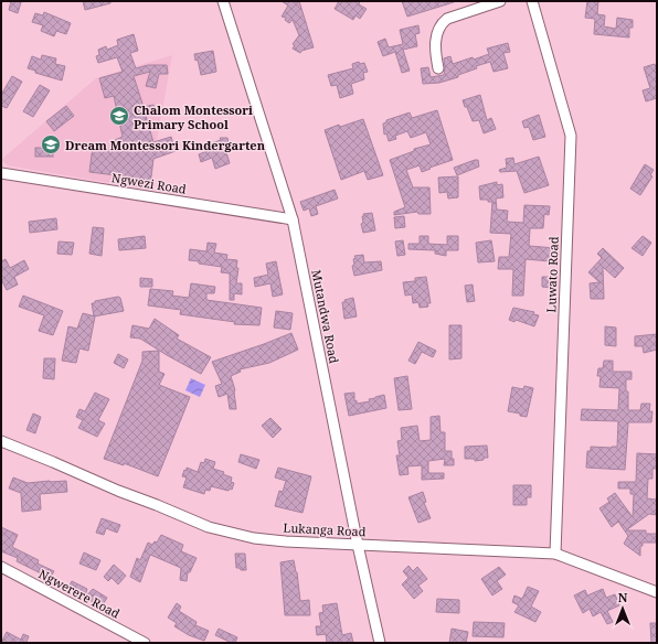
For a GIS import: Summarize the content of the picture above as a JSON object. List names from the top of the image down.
{
  "streets": {
    "street": [
      "Ngwezi Road",
      "Luwato Road",
      "Mutandwa Road",
      "Lukanga Road",
      "Ngwerere Road"
    ]
  },
  "crossings": [
    ["Ngwezi Road", "Mutandwa Road"],
    ["Luwato Road", "Lukanga Road"],
    ["Mutandwa Road", "Lukanga Road"]
  ],
  "places": {
    "school or university": ["Chalom Montessori Primary School", "Dream Montessori Kindergarten"]
  },
  "north": "top"
}
